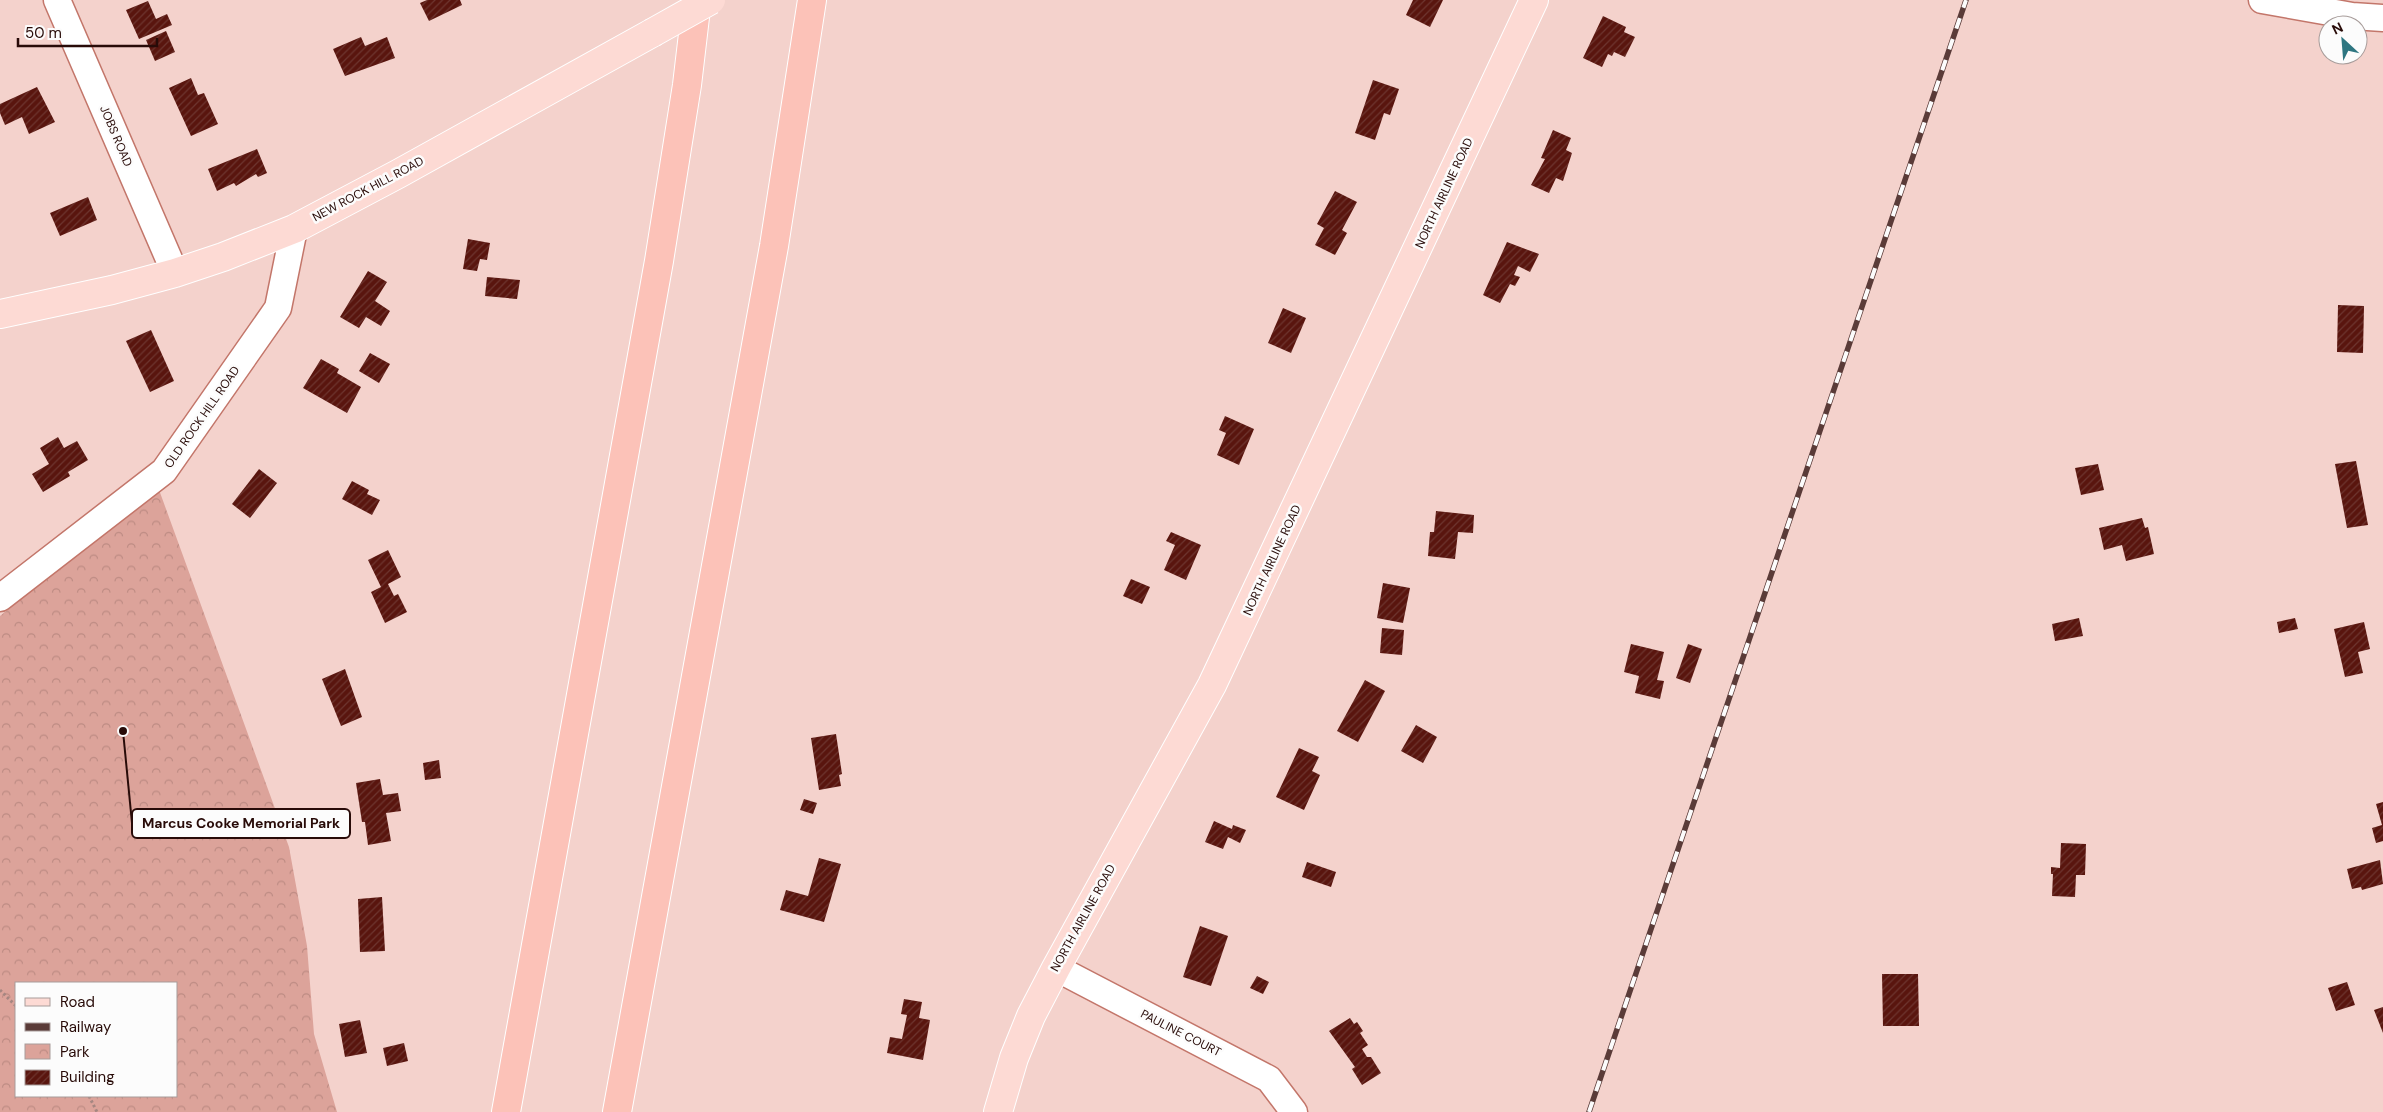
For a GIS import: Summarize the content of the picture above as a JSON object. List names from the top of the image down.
{
  "streets": {
    "main road": ["NEW ROCK HILL ROAD", "NORTH AIRLINE ROAD"],
    "street": ["JOBS ROAD", "OLD ROCK HILL ROAD", "PAULINE COURT"]
  },
  "crossings": [
    ["JOBS ROAD", "NEW ROCK HILL ROAD"],
    ["NEW ROCK HILL ROAD", "OLD ROCK HILL ROAD"],
    ["NORTH AIRLINE ROAD", "PAULINE COURT"]
  ],
  "places": ["Marcus Cooke Memorial Park"],
  "legend": [
    "Road",
    "Railway",
    "Park",
    "Building"
  ],
  "scale_bar": "50 m",
  "north": "top left"
}
